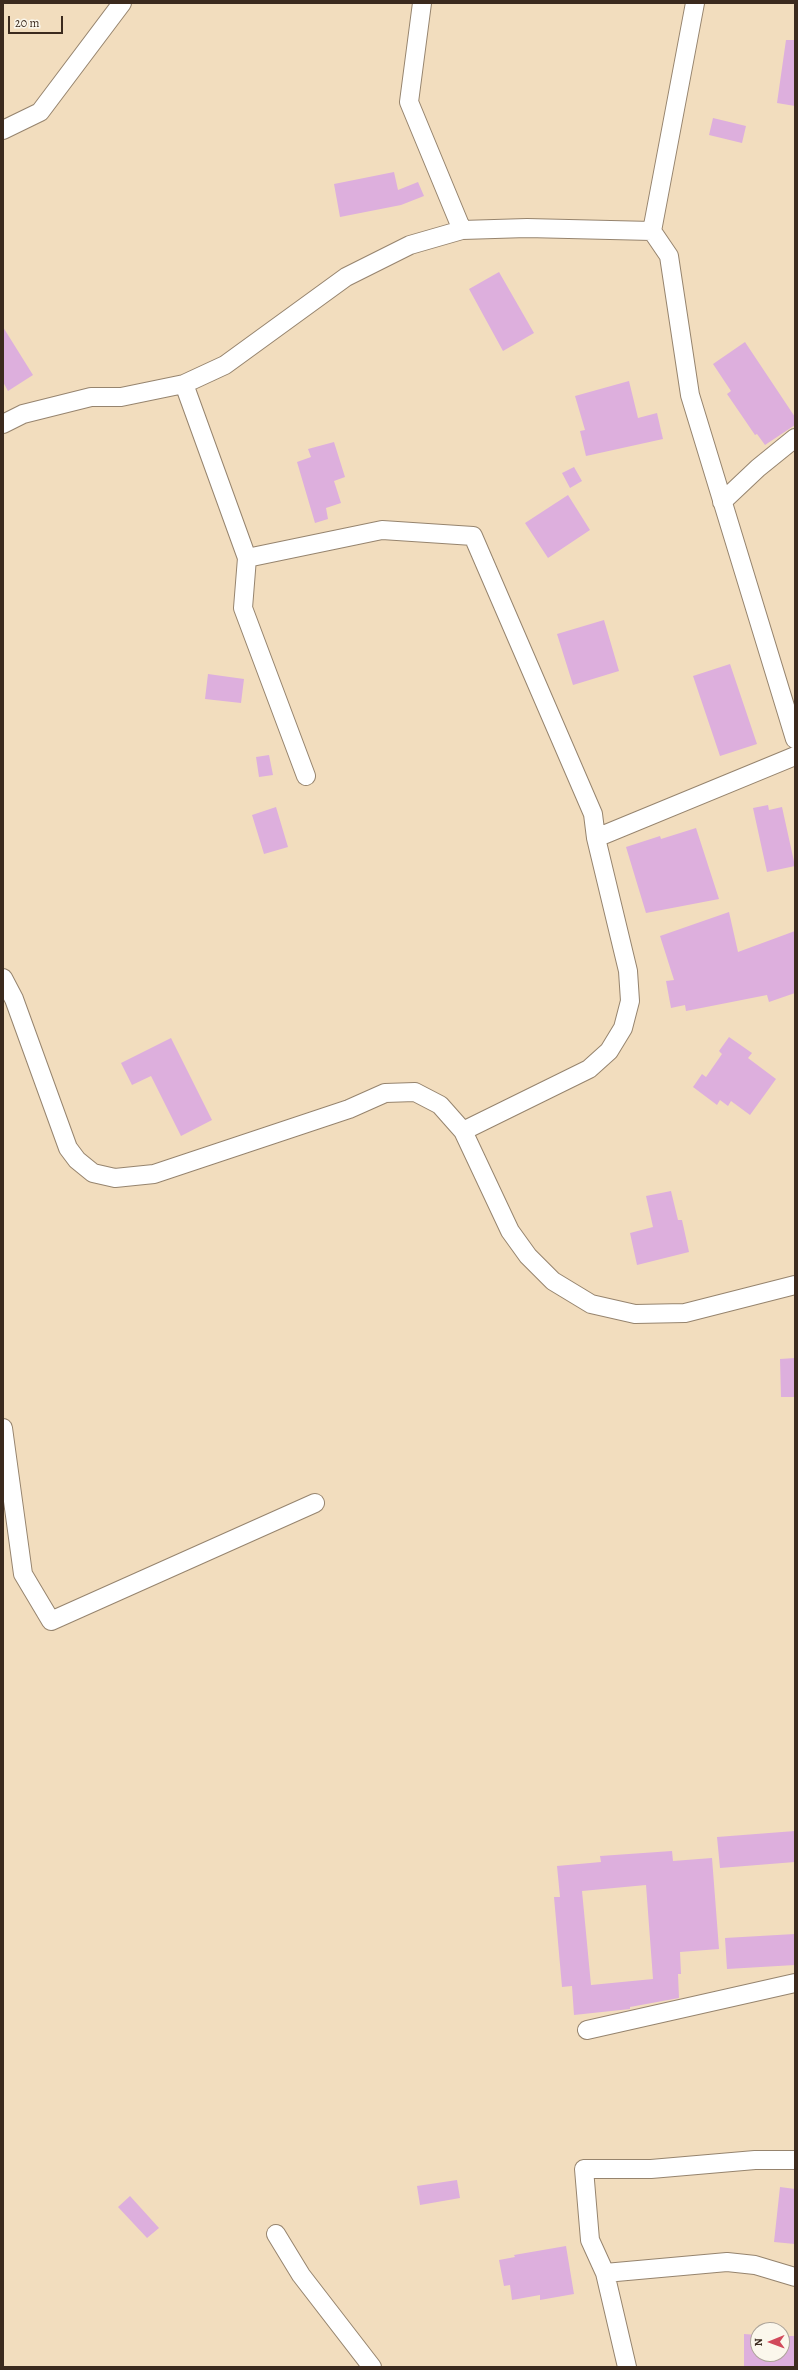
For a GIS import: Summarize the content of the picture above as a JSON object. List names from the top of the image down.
{
  "scale_bar": "20 m",
  "north": "left"
}
